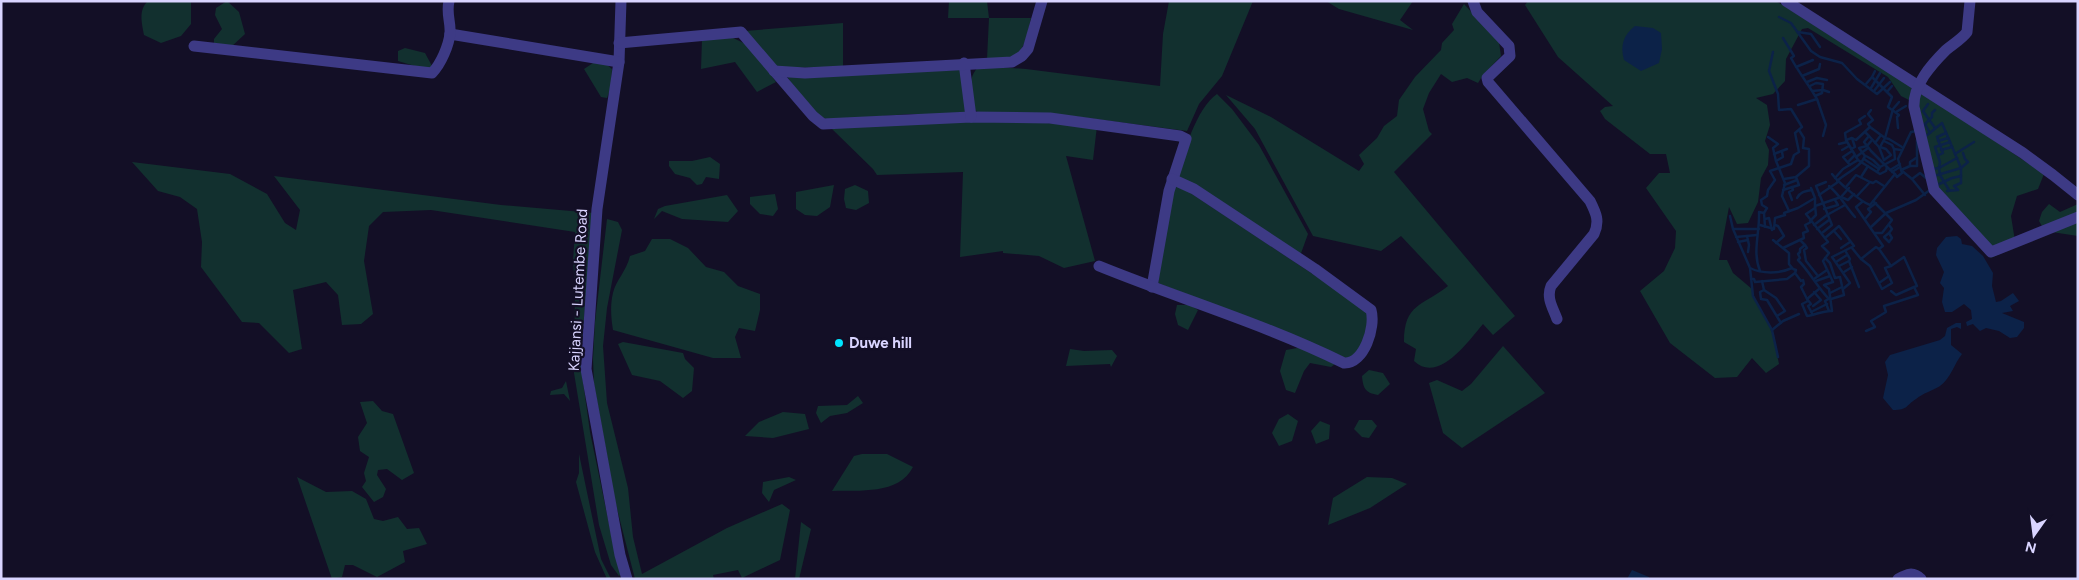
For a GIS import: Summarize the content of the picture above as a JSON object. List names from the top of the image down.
{
  "streets": {
    "street": ["Kajjansi - Lutembe Road"]
  },
  "places": ["Duwe hill"],
  "north": "bottom"
}
